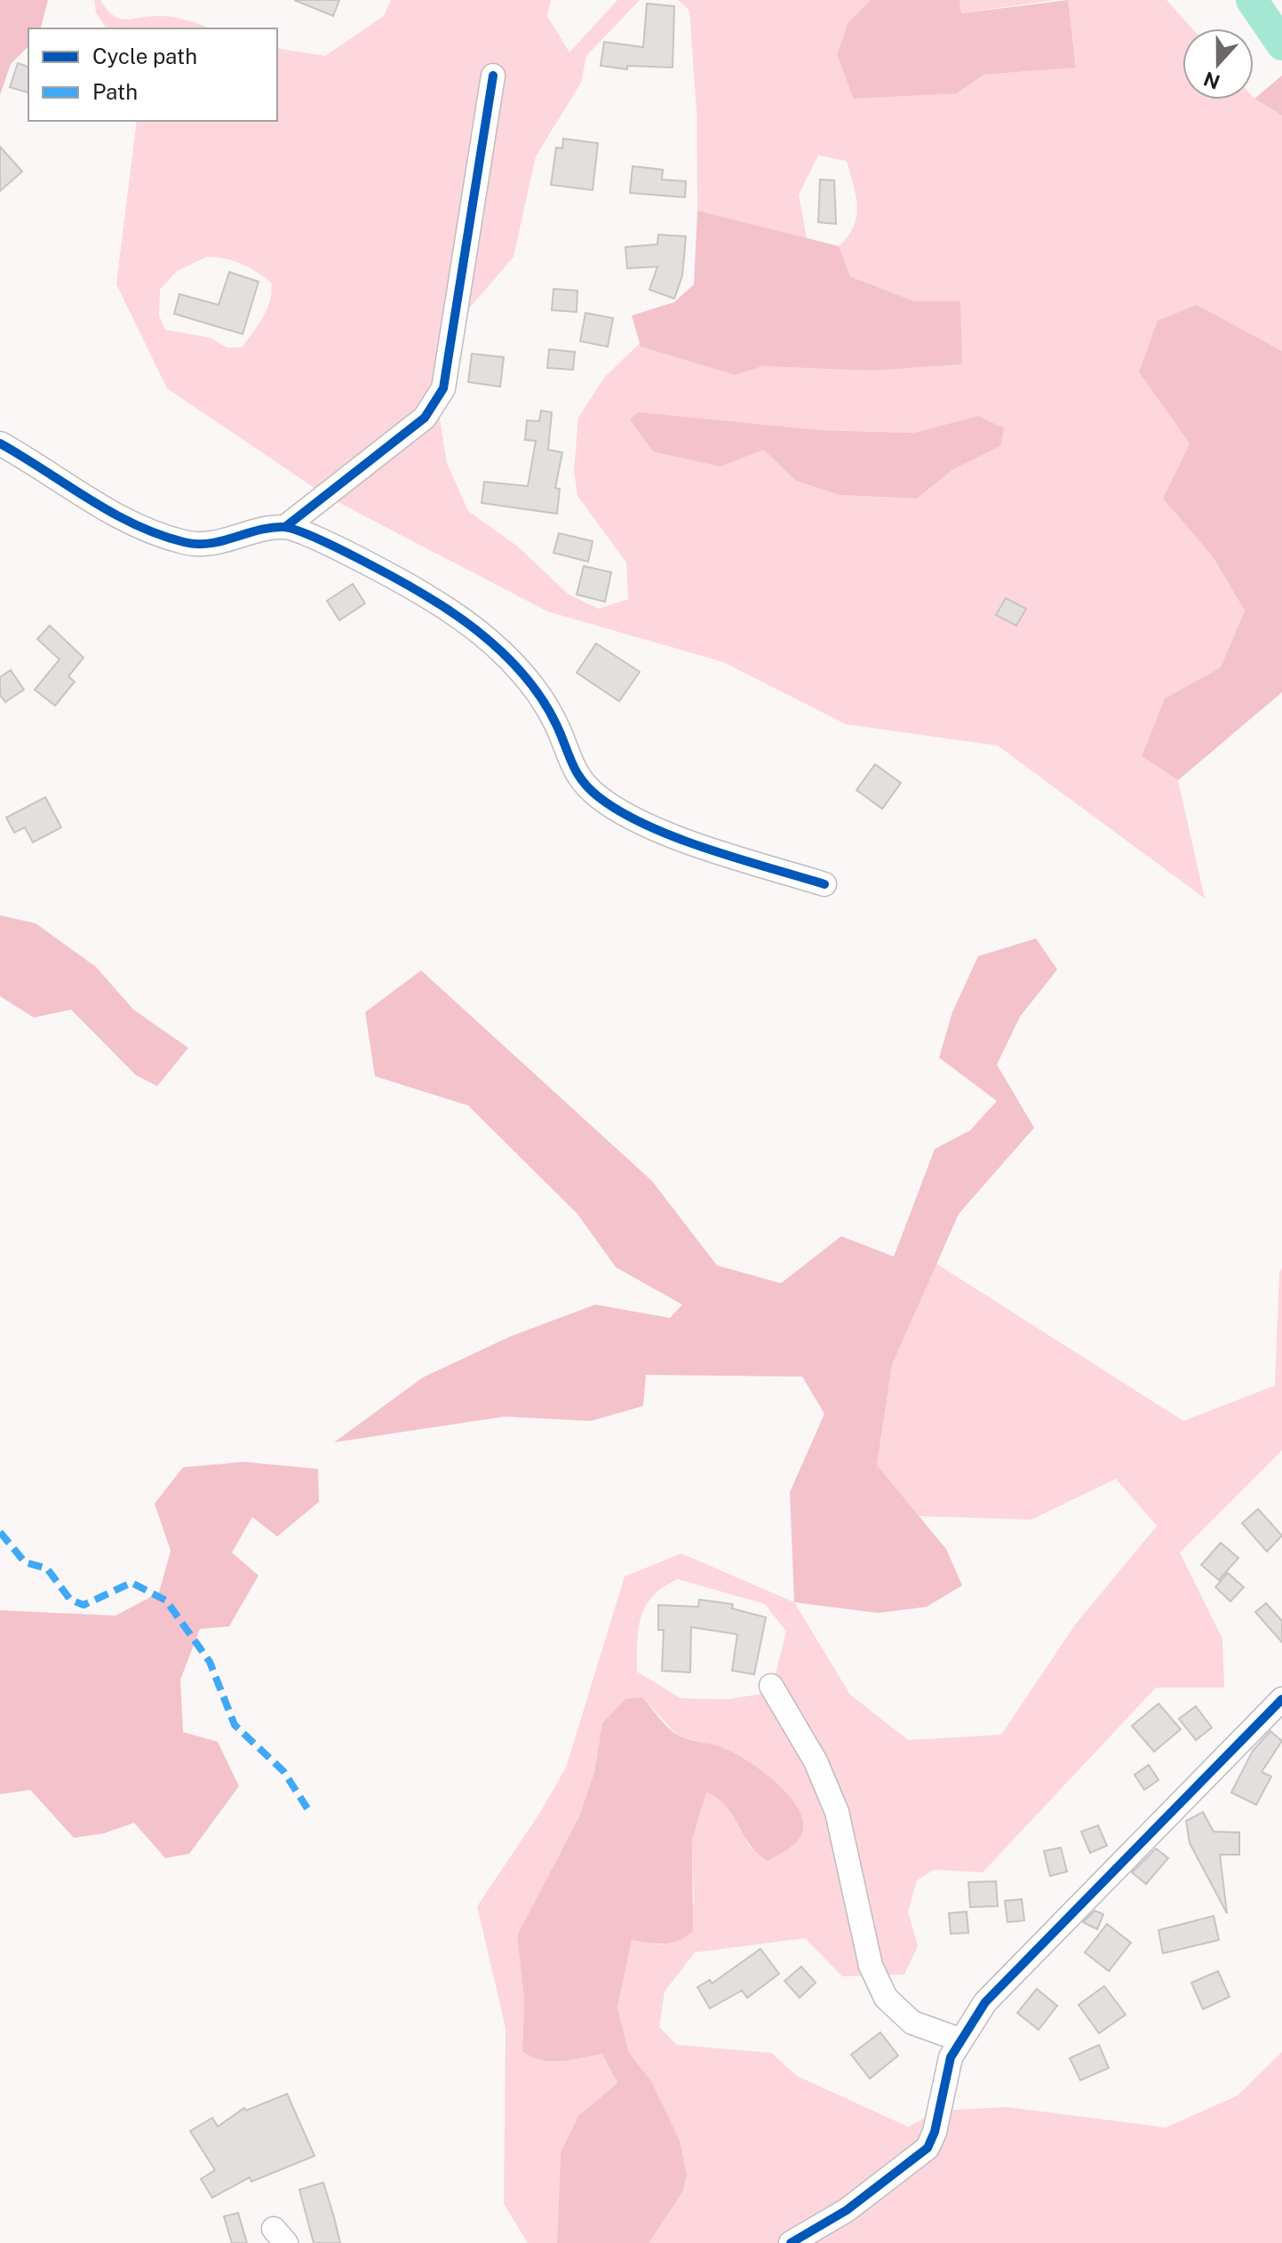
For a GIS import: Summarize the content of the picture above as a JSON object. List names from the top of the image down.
{
  "legend": ["Cycle path", "Path"],
  "north": "bottom"
}
